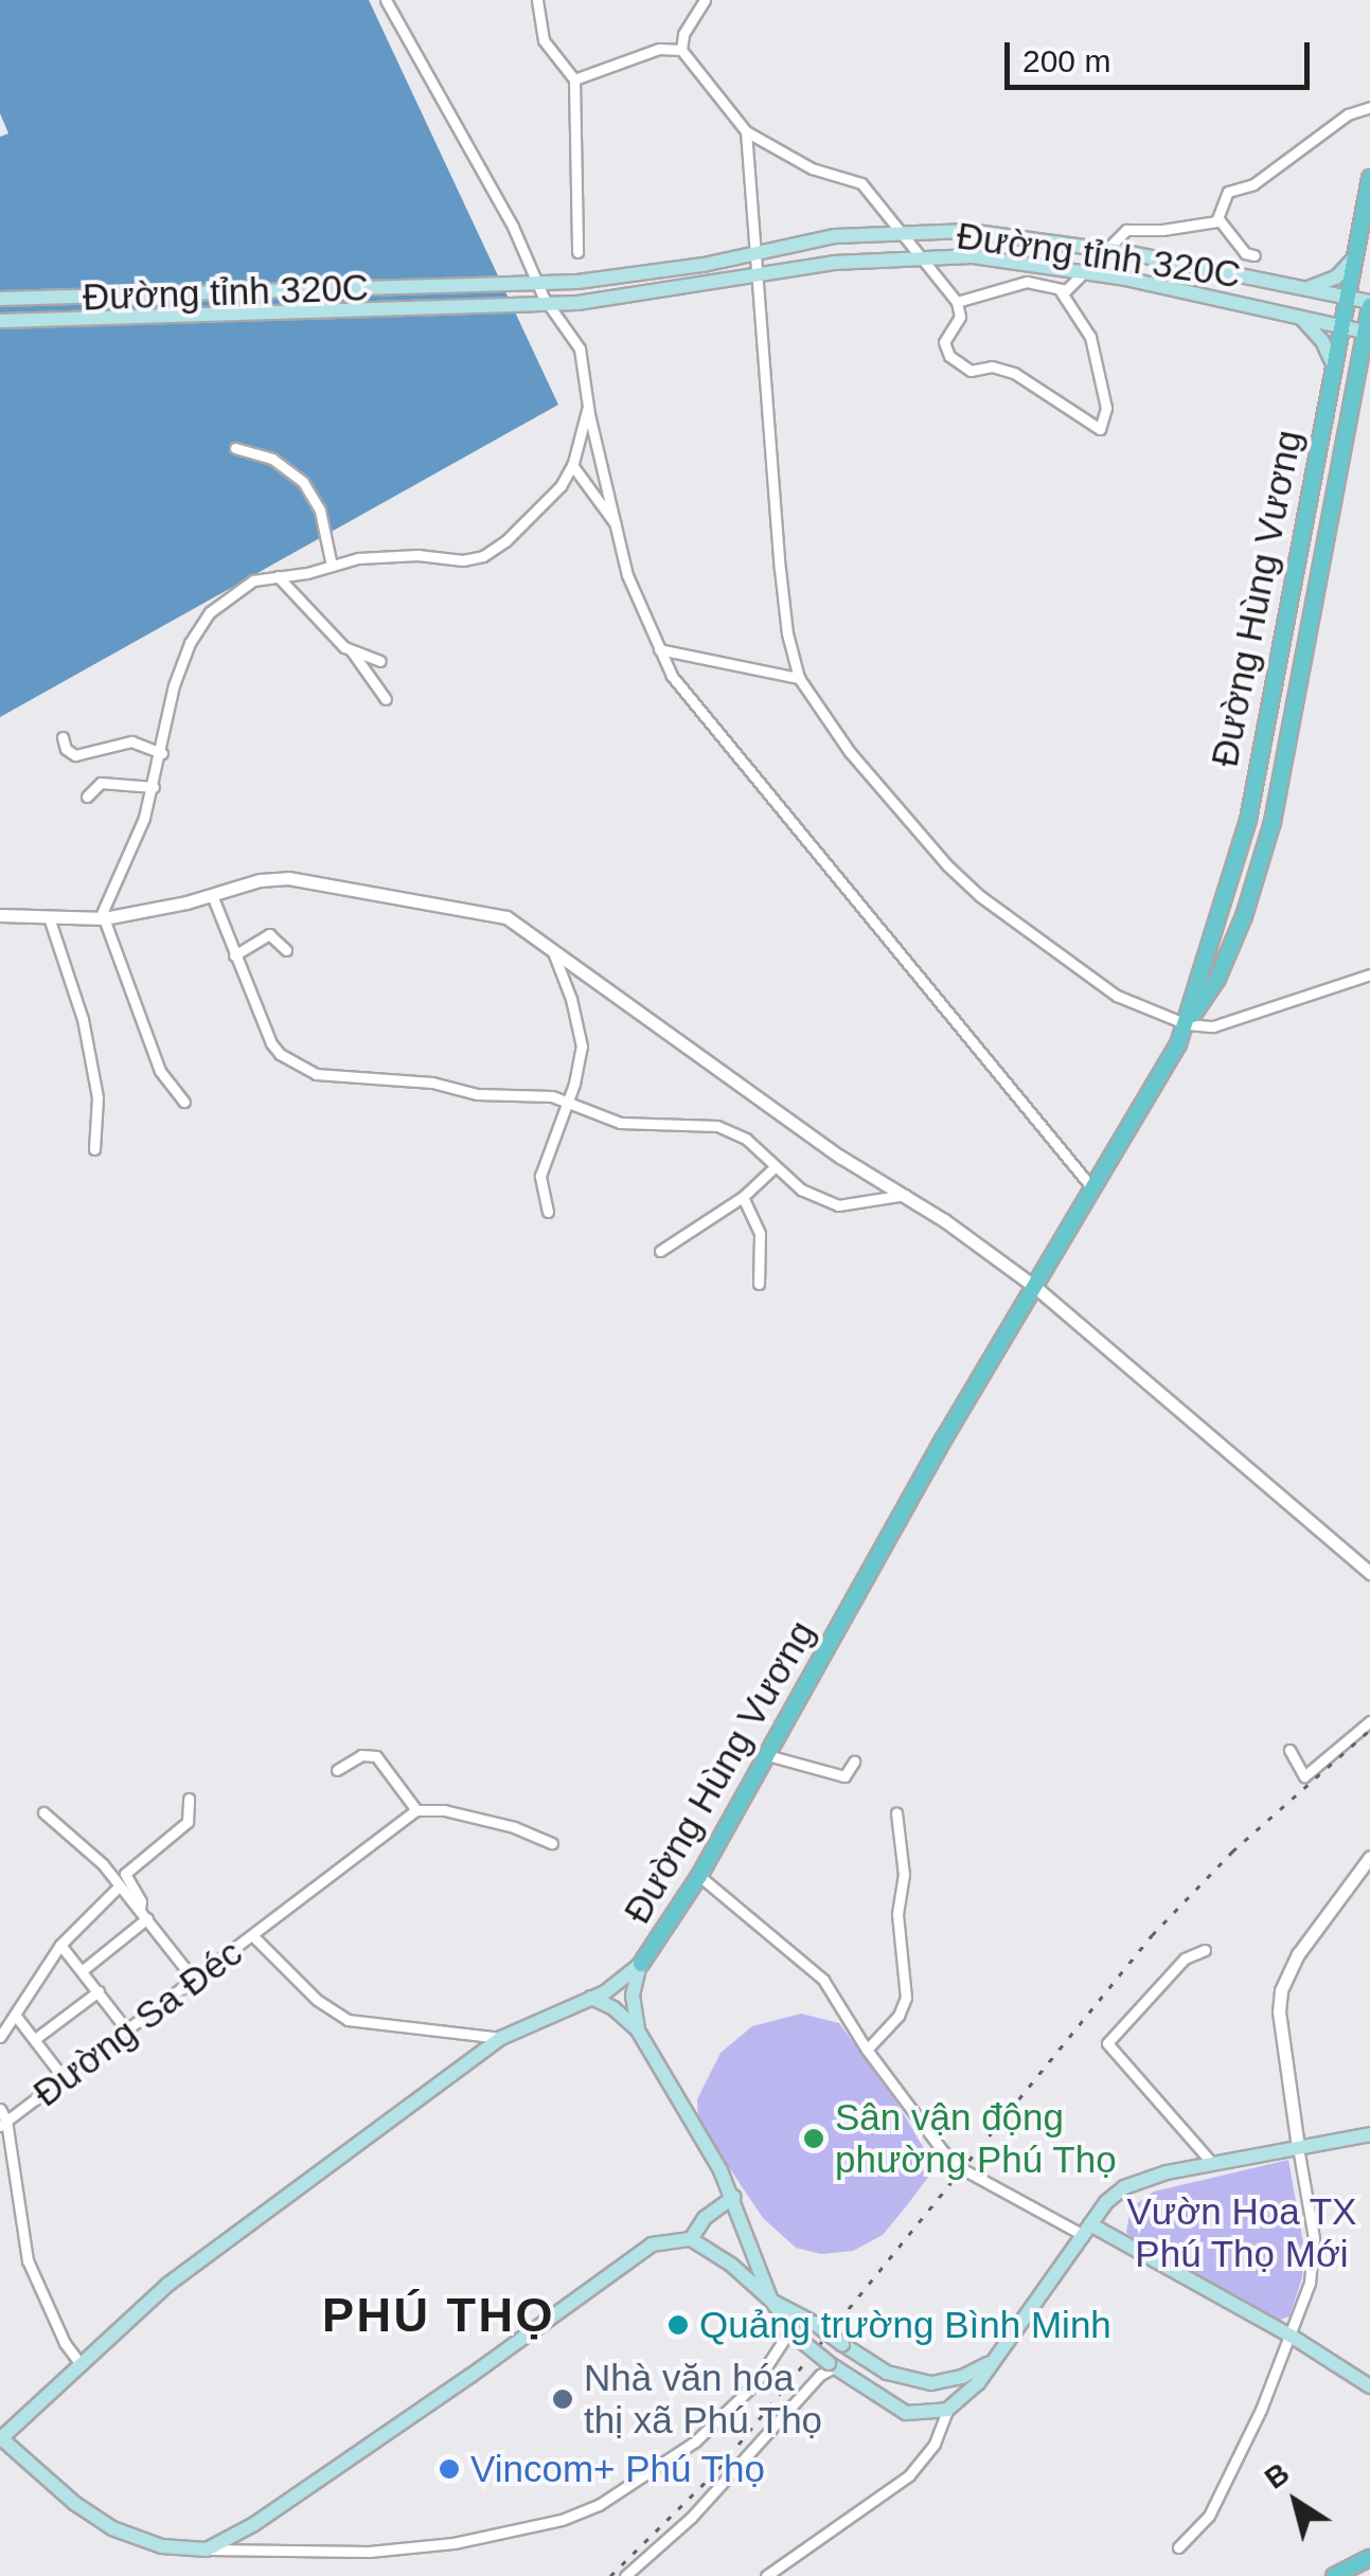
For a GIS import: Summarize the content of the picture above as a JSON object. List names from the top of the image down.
{
  "streets": {
    "main road": ["Đường tỉnh 320C", "Đường Hùng Vương"],
    "street": ["Đường Sa Đéc"]
  },
  "crossings": [
    ["Đường tỉnh 320C", "Đường Hùng Vương"],
    ["Đường Hùng Vương", "Đường Sa Đéc"]
  ],
  "districts": ["PHÚ THỌ"],
  "parks": ["Vườn Hoa TX Phú Thọ Mới"],
  "places": [
    "Sân vận động phường Phú Thọ",
    "Quảng trường Bình Minh",
    "Nhà văn hóa thị xã Phú Thọ",
    "Vincom+ Phú Thọ"
  ],
  "scale_bar": "200 m",
  "north": "top left"
}
